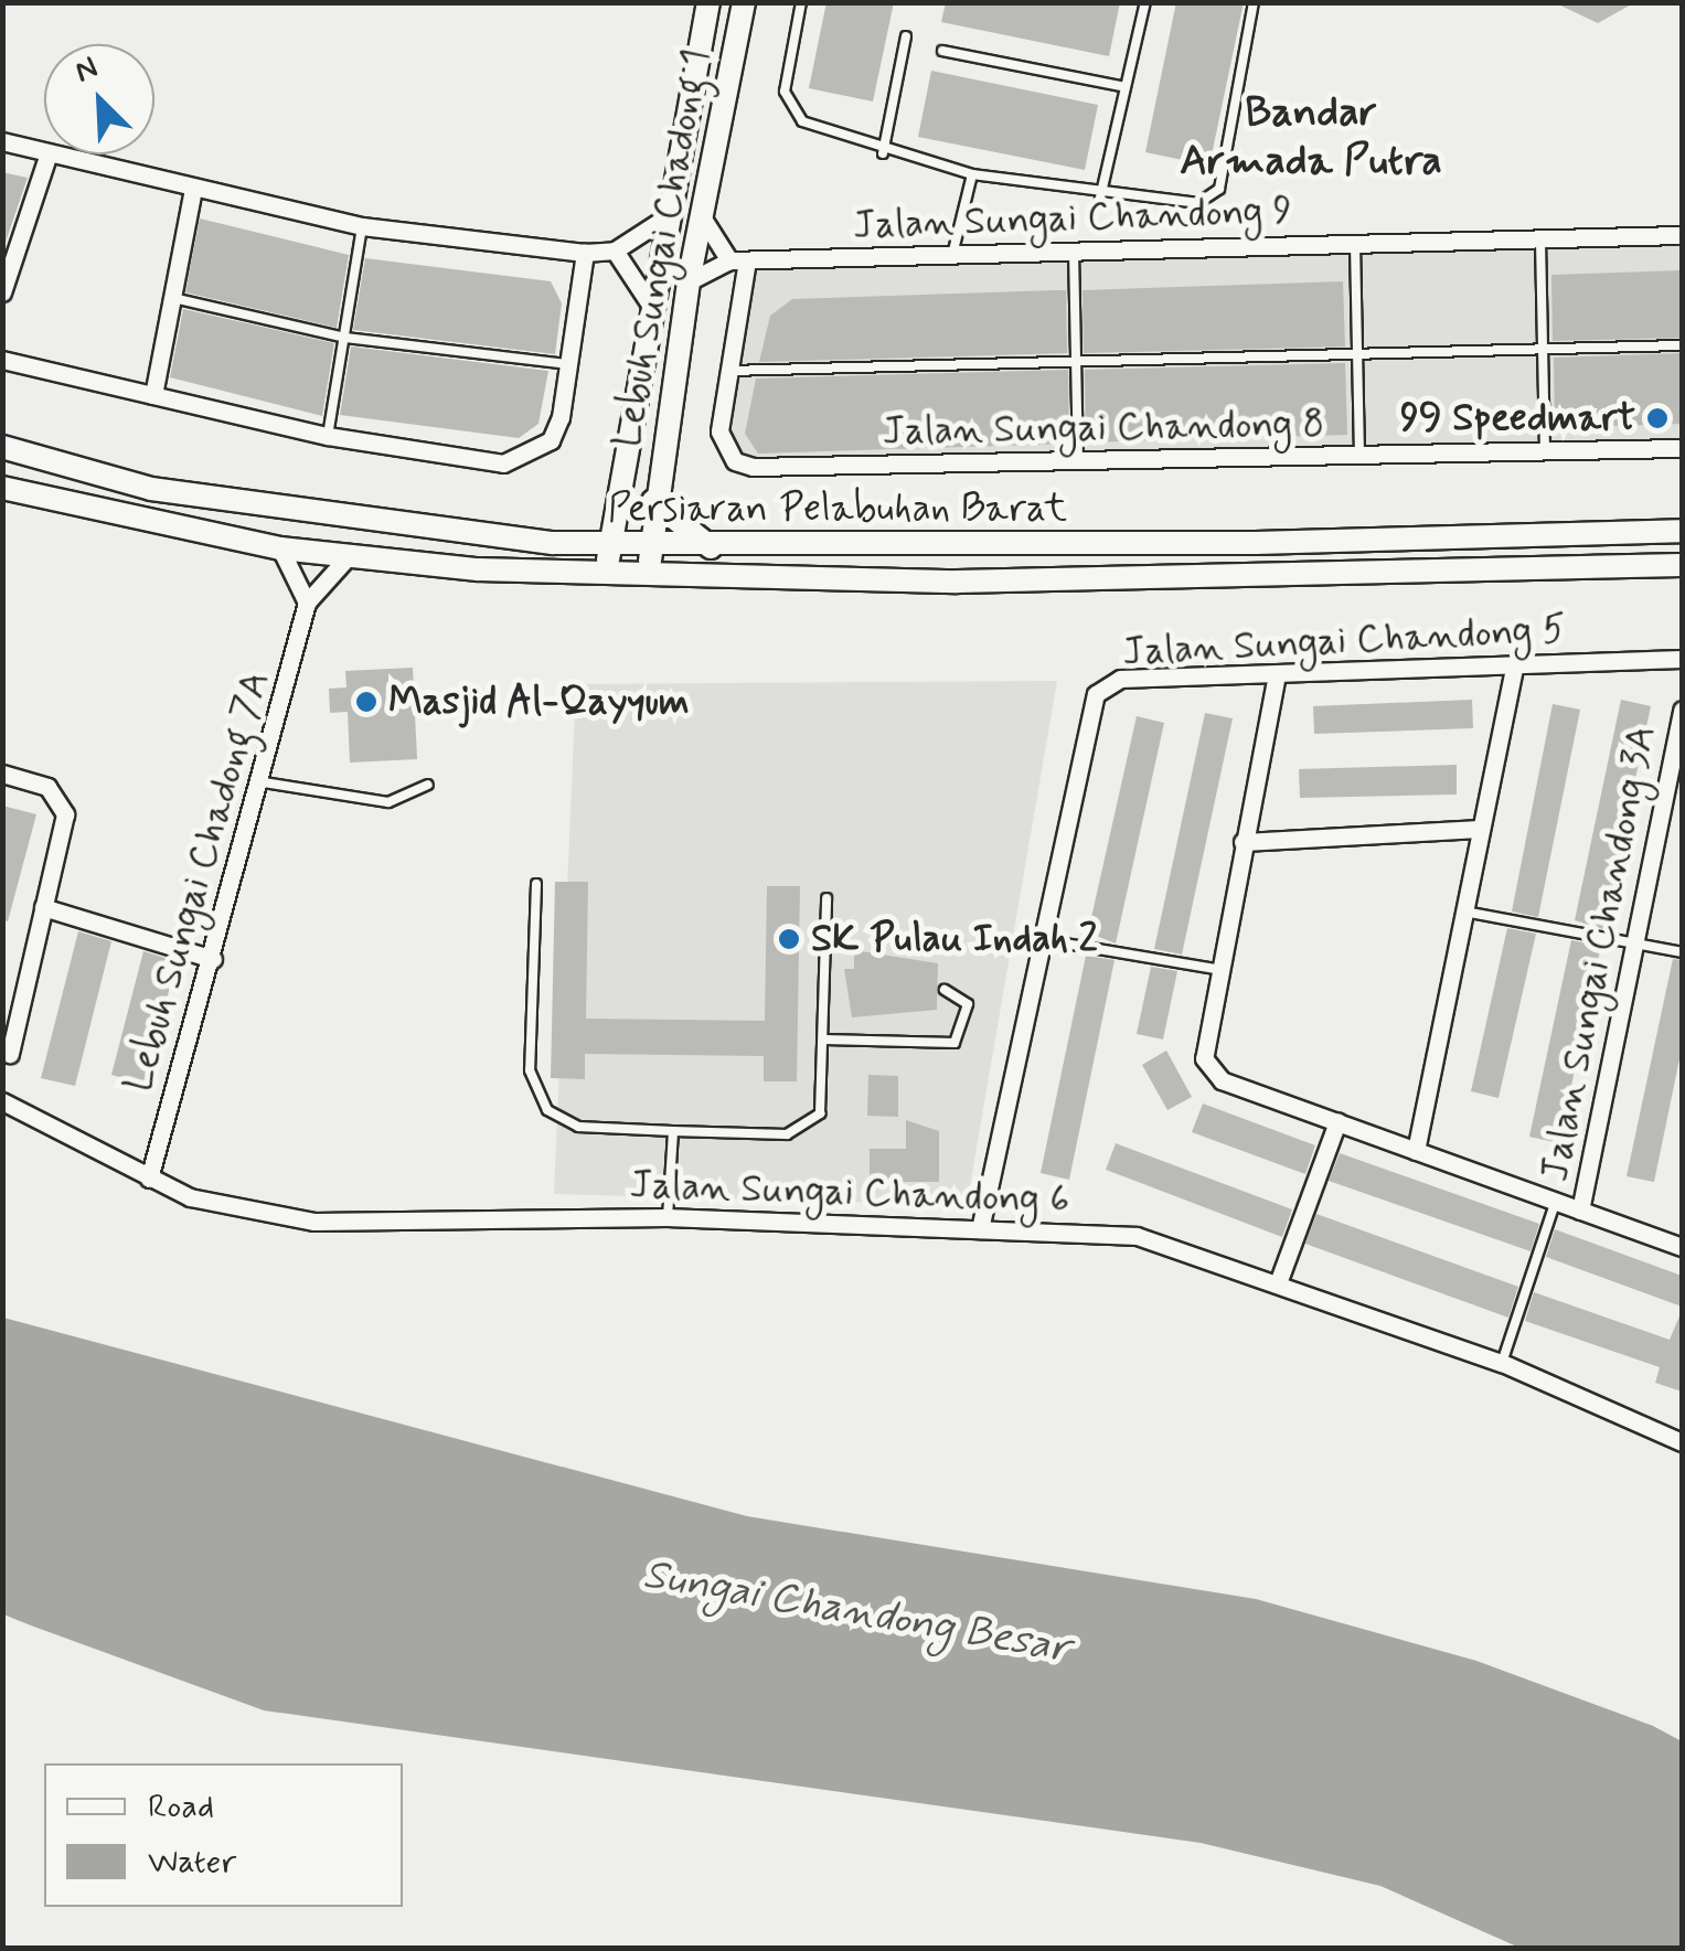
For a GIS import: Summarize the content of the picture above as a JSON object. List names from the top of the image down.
{
  "streets": {
    "street": [
      "Jalan Sungai Chandong 9",
      "Lebuh Sungai Chadong 1",
      "Jalan Sungai Chandong 8",
      "Persiaran Pelabuhan Barat",
      "Jalan Sungai Chandong 5",
      "Lebuh Sungai Chadong 7A",
      "Jalan Sungai Chandong 3A",
      "Jalan Sungai Chandong 6"
    ]
  },
  "crossings": [
    ["Jalan Sungai Chandong 9", "Lebuh Sungai Chadong 1"],
    ["Jalan Sungai Chandong 9", "Jalan Sungai Chandong 8"],
    ["Lebuh Sungai Chadong 1", "Persiaran Pelabuhan Barat"],
    ["Jalan Sungai Chandong 5", "Jalan Sungai Chandong 6"],
    ["Lebuh Sungai Chadong 7A", "Jalan Sungai Chandong 6"]
  ],
  "districts": ["Bandar Armada Putra"],
  "water": ["Sungai Chandong Besar"],
  "places": ["99 Speedmart", "Masjid Al-Qayyum", "SK Pulau Indah 2"],
  "legend": ["Road", "Water"],
  "north": "top left"
}
